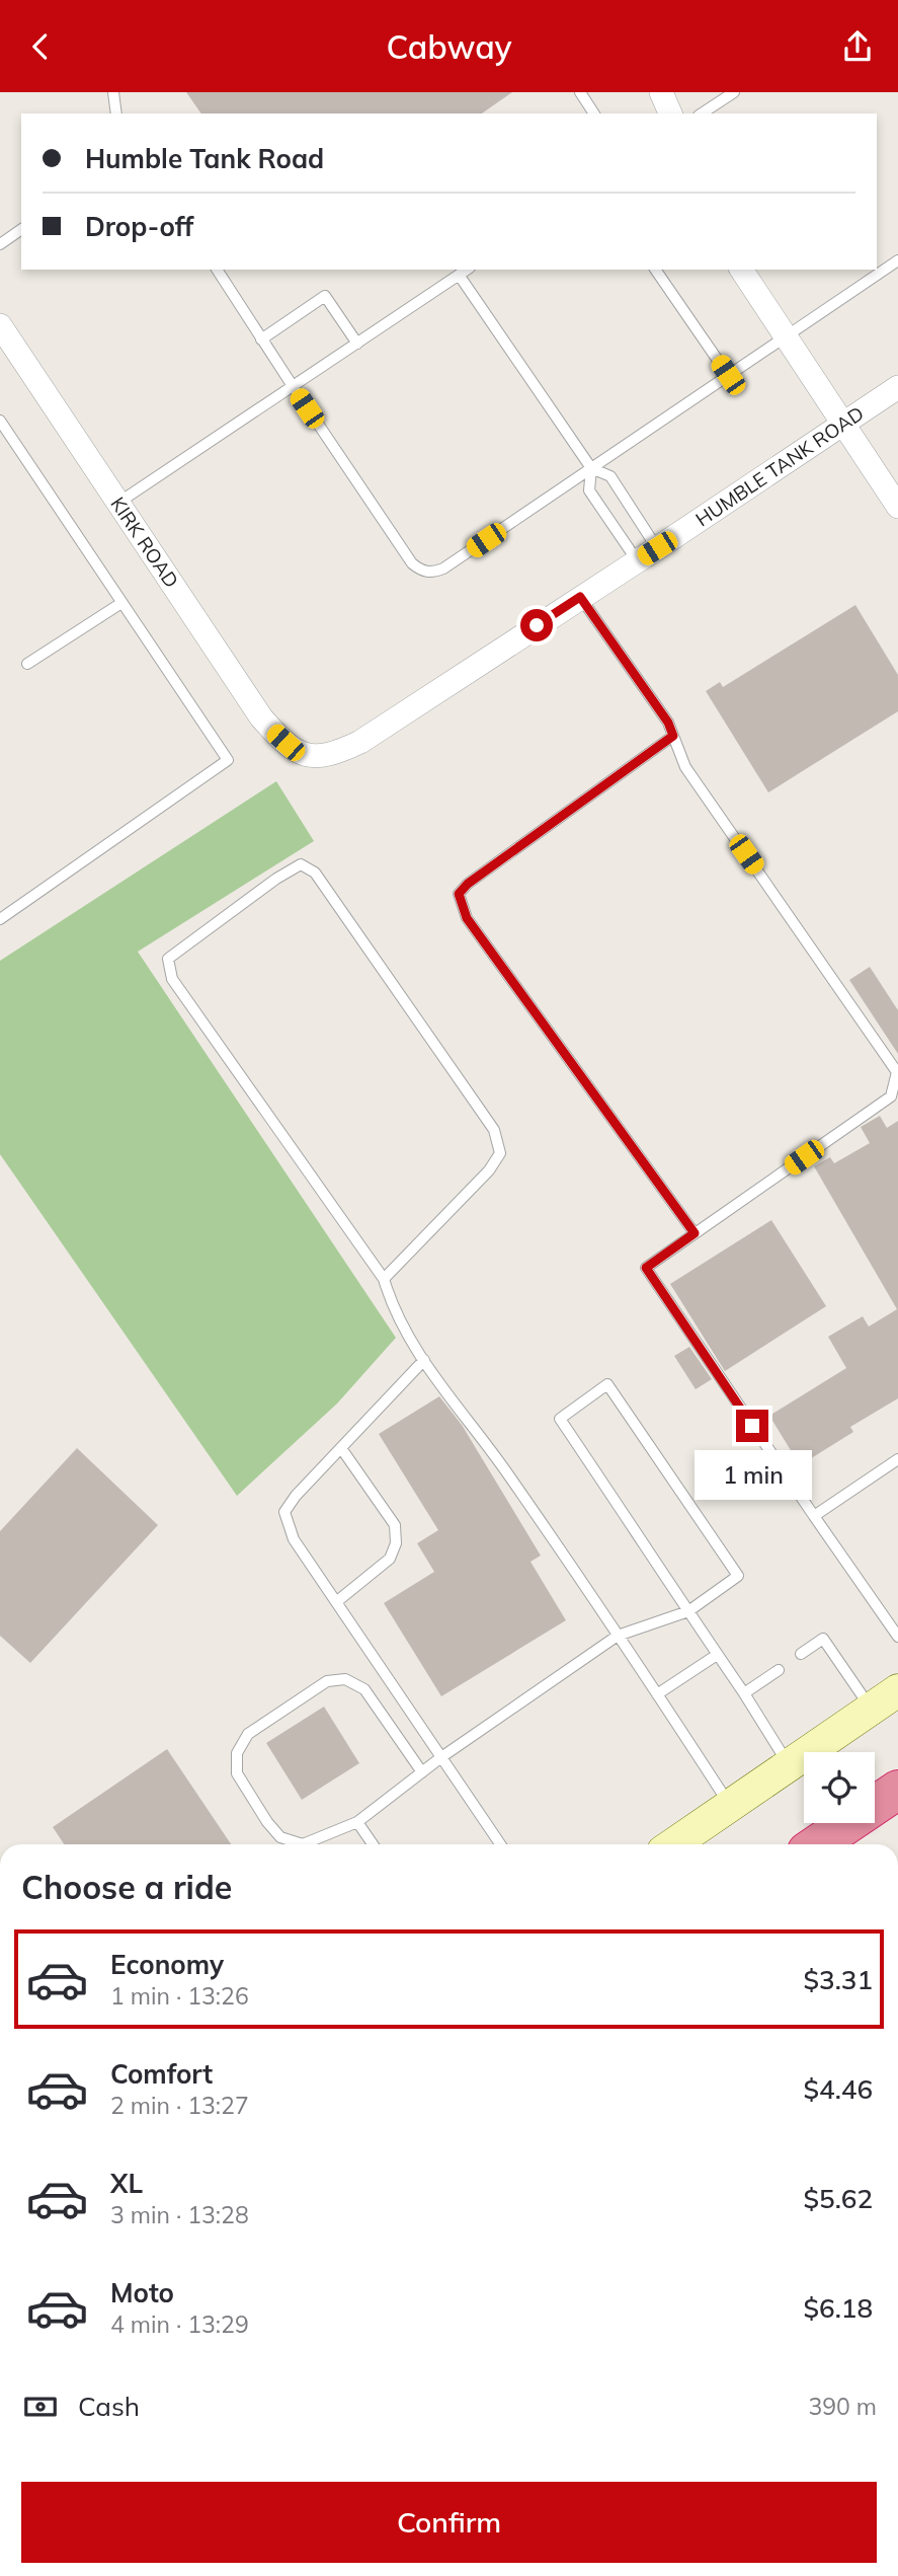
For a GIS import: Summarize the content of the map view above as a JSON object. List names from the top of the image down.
{
  "streets": {
    "street": ["HUMBLE TANK ROAD", "KIRK ROAD"]
  },
  "crossings": [
    ["HUMBLE TANK ROAD", "KIRK ROAD"]
  ],
  "page": {
    "header": "Cabway",
    "banner": ["Humble Tank Road", "Drop-off"],
    "bubble": "1 min",
    "heading": "Choose a ride",
    "list": [
      {
        "name": "Economy",
        "note": "1 min · 13:26",
        "value": "$3.31"
      },
      {
        "name": "Comfort",
        "note": "2 min · 13:27",
        "value": "$4.46"
      },
      {
        "name": "XL",
        "note": "3 min · 13:28",
        "value": "$5.62"
      },
      {
        "name": "Moto",
        "note": "4 min · 13:29",
        "value": "$6.18"
      }
    ],
    "pay": ["Cash", "390 m"],
    "buttons": "Confirm"
  }
}
